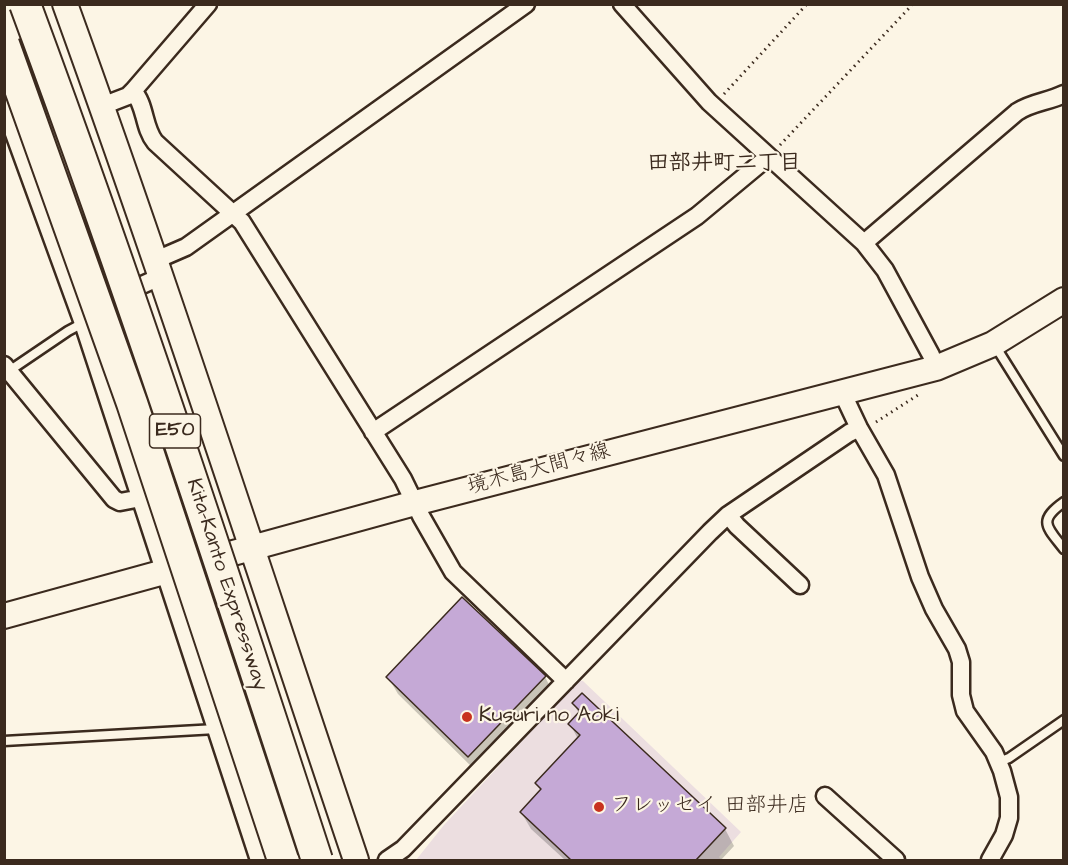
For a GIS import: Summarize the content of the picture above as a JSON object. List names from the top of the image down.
{
  "streets": {
    "highway": ["E50", "Kita-Kanto Expressway"],
    "main road": ["境木島大間々線"]
  },
  "districts": ["田部井町二丁目"],
  "places": ["Kusuri no Aoki", "フレッセイ 田部井店"]
}
